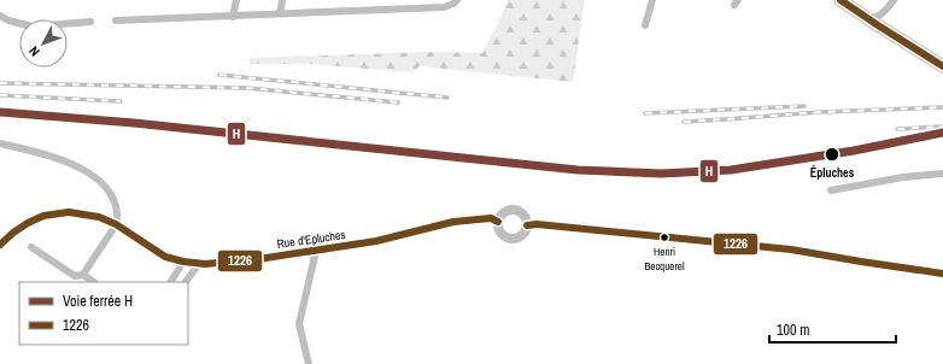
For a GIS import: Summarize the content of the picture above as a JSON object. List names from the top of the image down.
{
  "streets": {
    "street": ["Rue d'Epluches"]
  },
  "places": ["Épluches", "Henri Becquerel"],
  "lines": ["transit line 1226", "rail line H"],
  "legend": ["Voie ferrée H", "1226"],
  "scale_bar": "100 m",
  "north": "bottom left"
}
